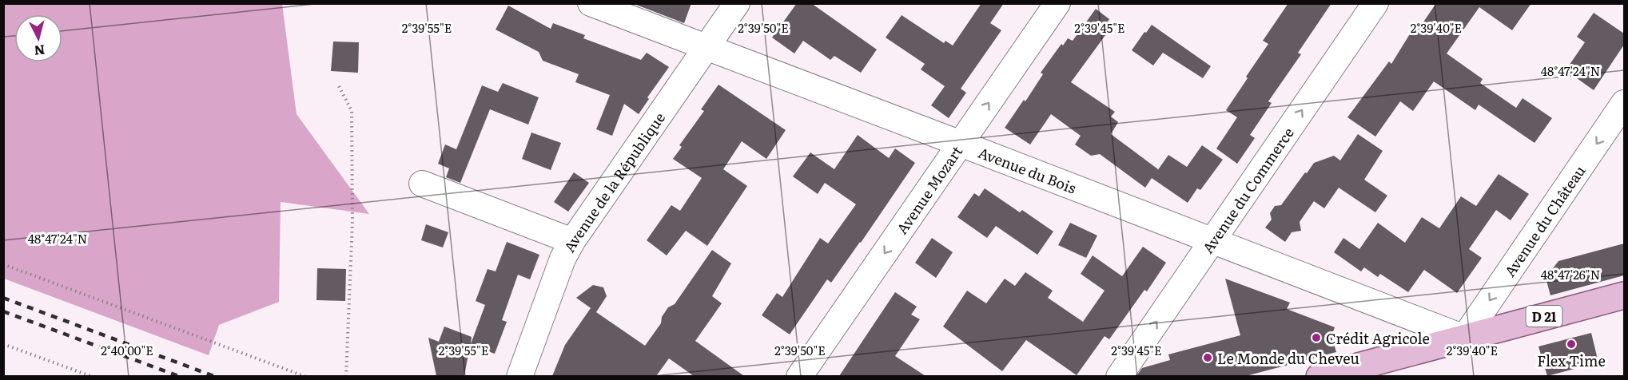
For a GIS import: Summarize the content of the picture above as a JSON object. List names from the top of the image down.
{
  "streets": {
    "main road": ["D 21"],
    "street": [
      "Avenue du Bois",
      "Avenue de la République",
      "Avenue Mozart",
      "Avenue du Commerce",
      "Avenue du Château"
    ]
  },
  "crossings": [
    ["Avenue du Bois", "Avenue de la République"],
    ["Avenue du Bois", "Avenue Mozart"],
    ["Avenue du Bois", "Avenue du Commerce"],
    ["Avenue du Bois", "Avenue du Château"],
    ["Avenue du Bois", "D 21"],
    ["Avenue du Château", "D 21"]
  ],
  "one_way": ["Avenue du Commerce", "Avenue du Château"],
  "places": ["Crédit Agricole", "Flex Time", "Le Monde du Cheveu"],
  "north": "bottom",
  "coordinates": [
    "2°39'55\"E",
    "2°39'50\"E",
    "2°39'45\"E",
    "2°39'40\"E",
    "48°47'24\"N",
    "48°47'26\"N",
    "2°40'00\"E"
  ]
}
